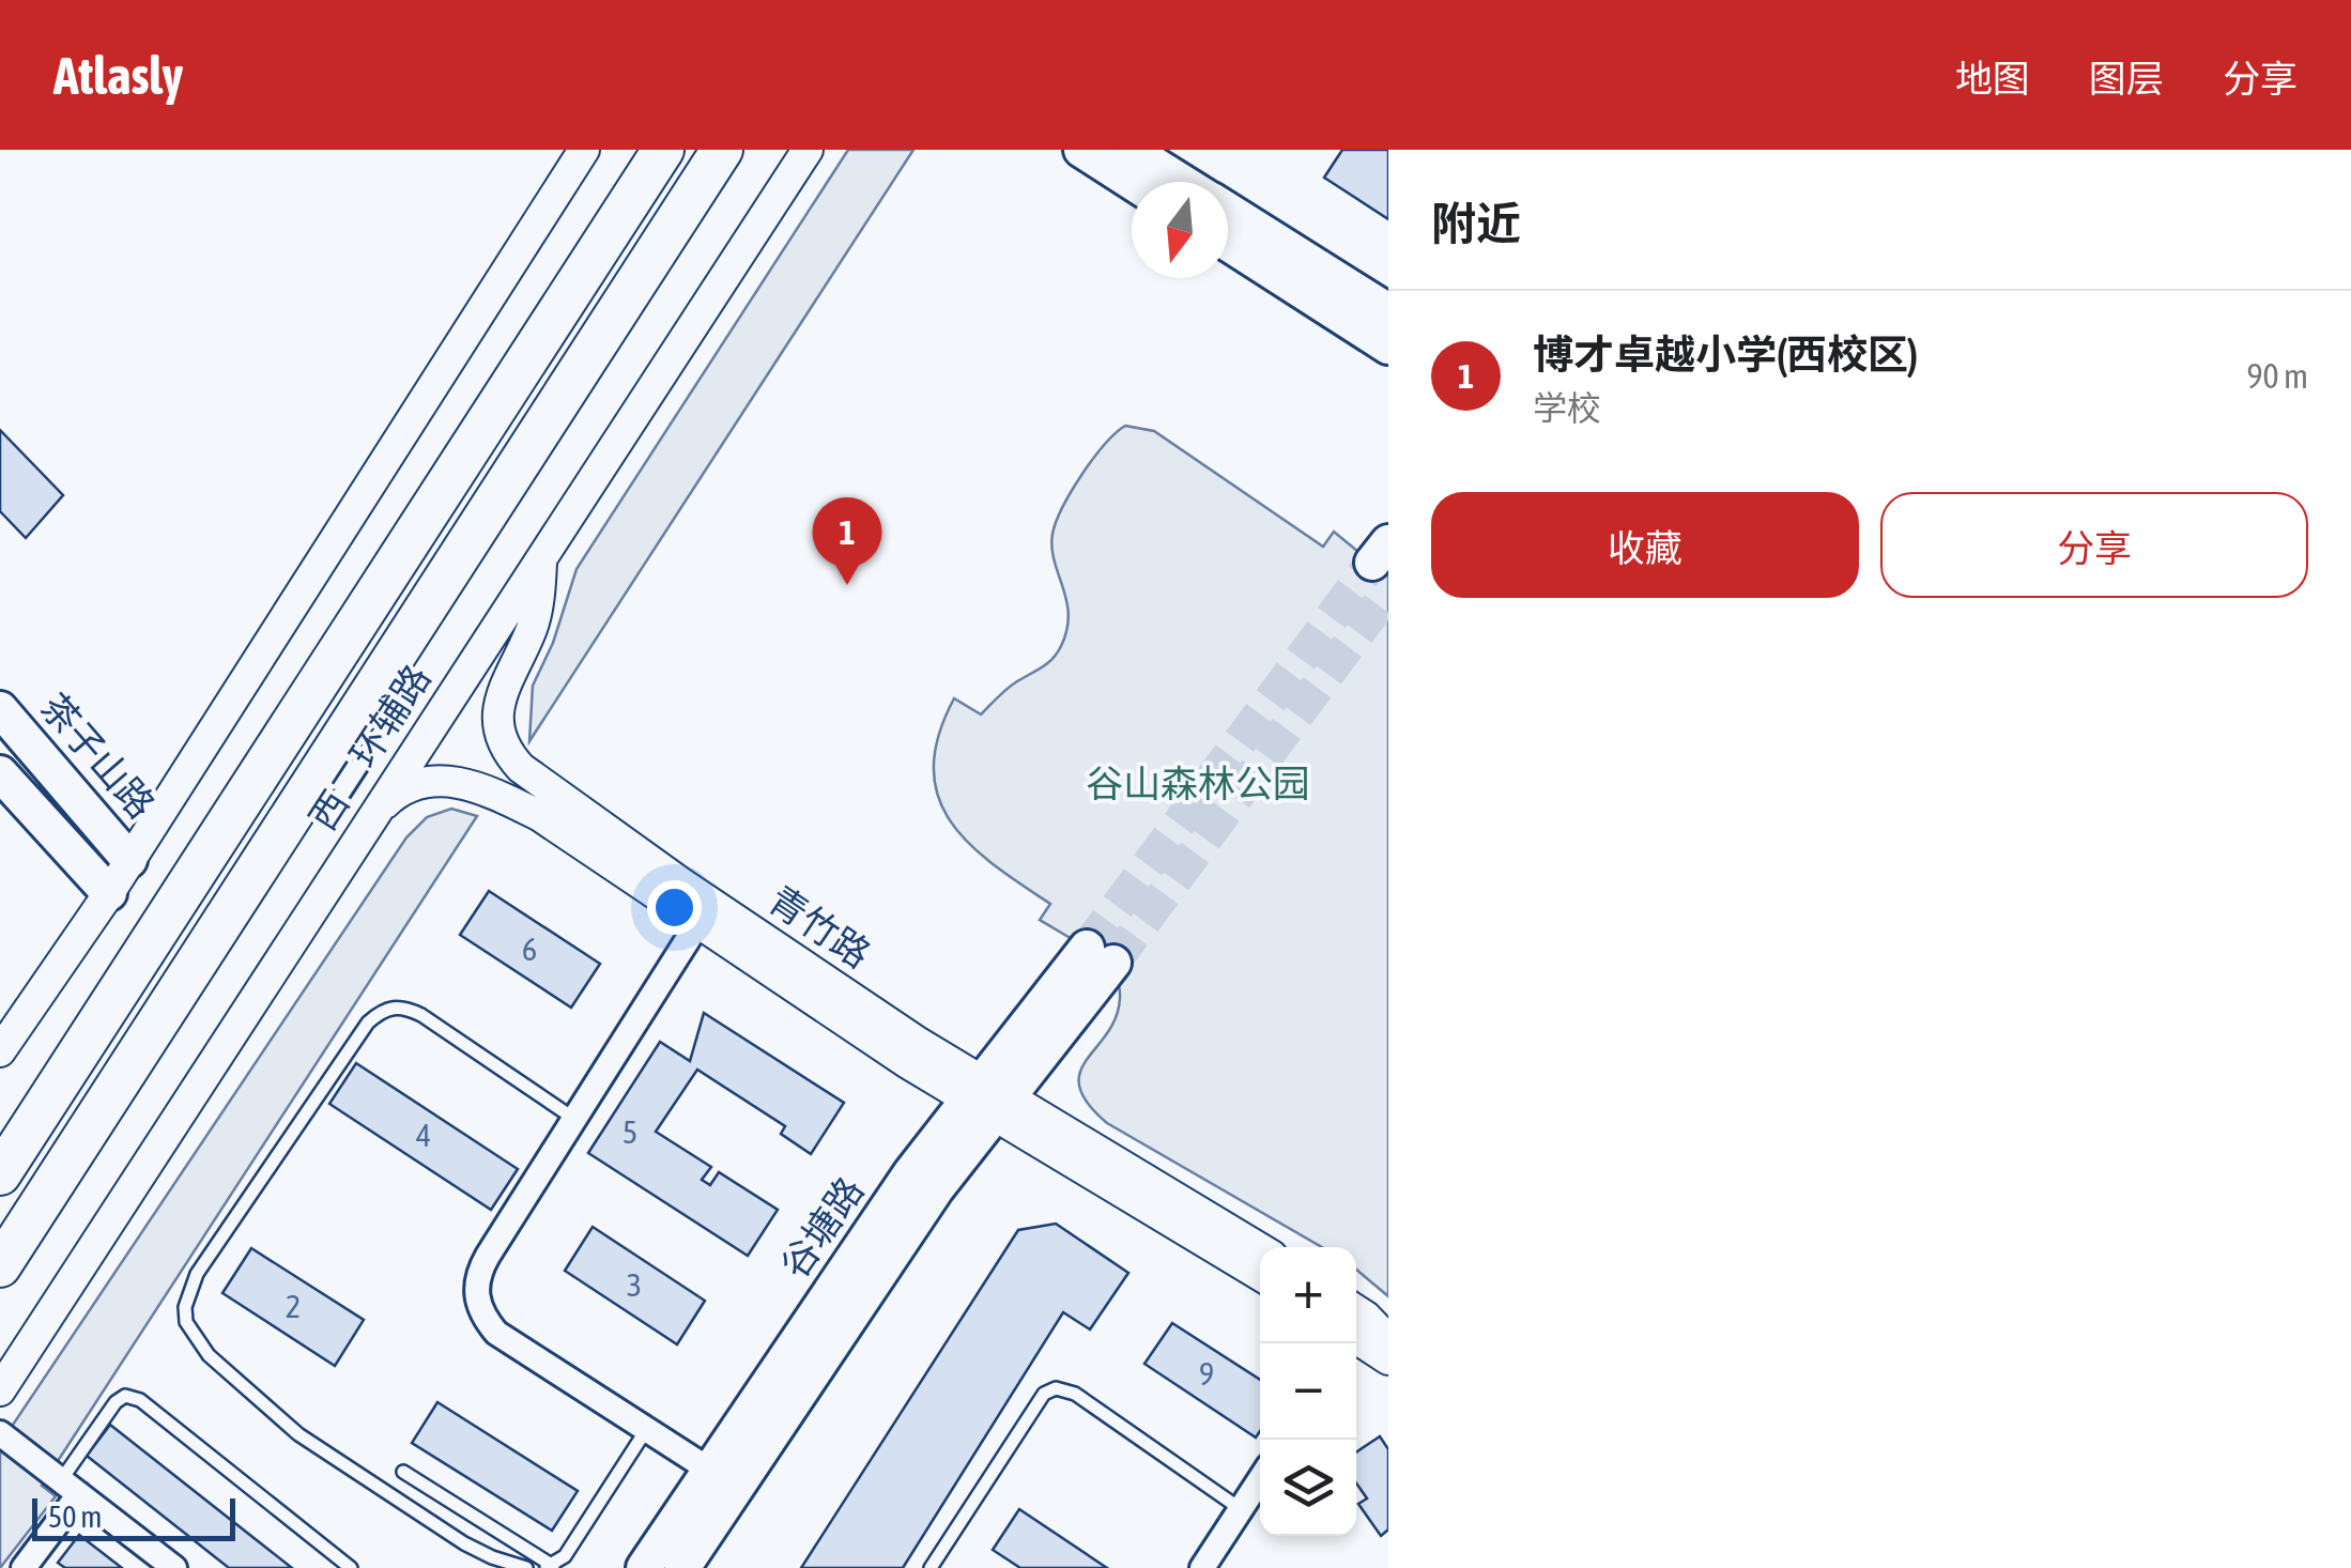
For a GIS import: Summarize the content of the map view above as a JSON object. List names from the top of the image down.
{
  "streets": {
    "main road": ["茶子山路", "谷塘路"],
    "street": ["西二环辅路", "青竹路"]
  },
  "crossings": [
    ["西二环辅路", "青竹路"],
    ["青竹路", "谷塘路"]
  ],
  "parks": ["谷山森林公园"],
  "house_numbers": [
    "6",
    "5",
    "4",
    "3",
    "2",
    "9"
  ],
  "scale_bar": "50 m",
  "north": "bottom",
  "page": {
    "header": "Atlasly",
    "nav": ["地图", "图层", "分享"],
    "heading": "附近",
    "list": [
      {
        "mark": "1",
        "name": "博才卓越小学(西校区)",
        "note": "学校",
        "value": "90 m"
      }
    ],
    "buttons": ["收藏", "分享"],
    "pins": "1",
    "map_buttons": ["+", "−"],
    "scale": "50 m"
  }
}
